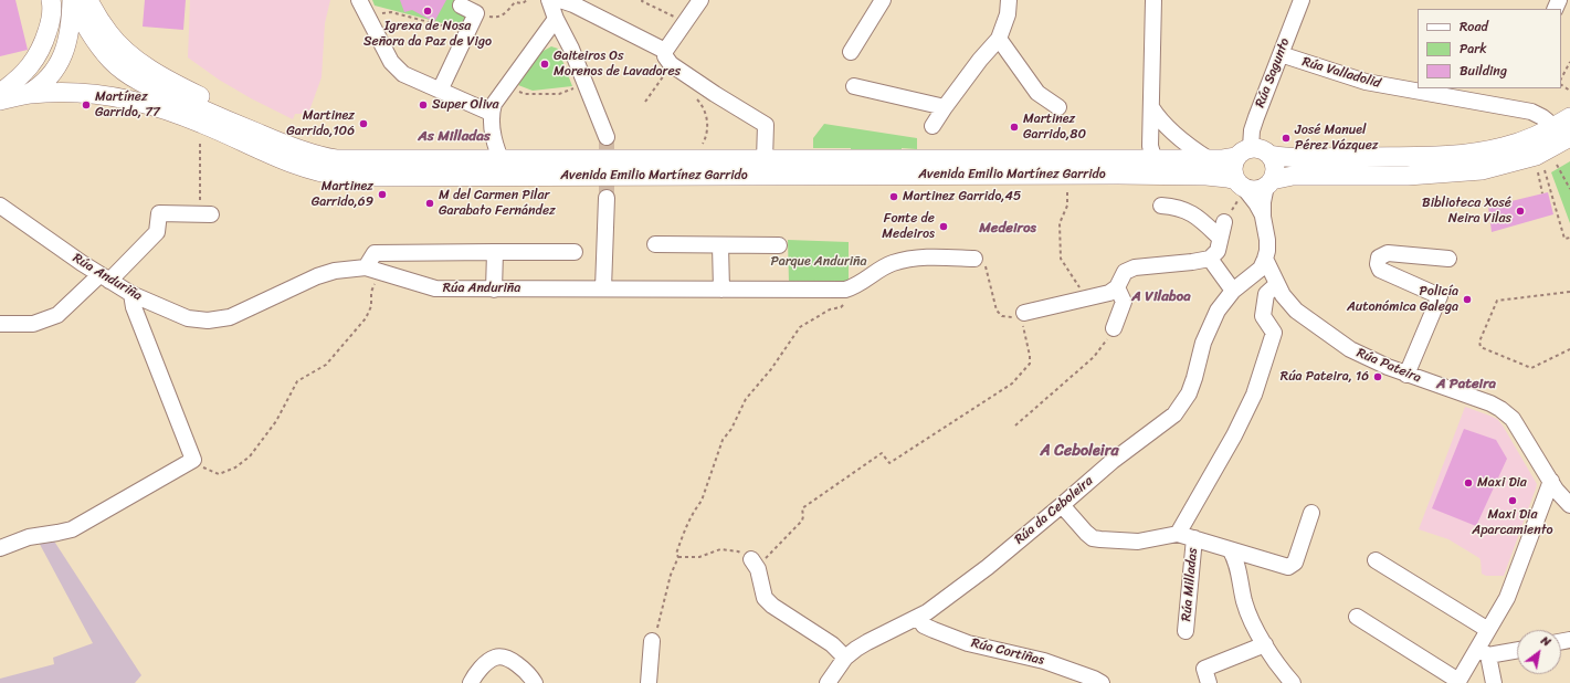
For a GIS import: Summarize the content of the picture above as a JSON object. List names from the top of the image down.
{
  "streets": {
    "main road": ["Avenida Emilio Martínez Garrido"],
    "street": [
      "Rúa Sagunto",
      "Rúa Valladolid",
      "Rúa Anduriña",
      "Rúa Pateira",
      "Rúa da Ceboleira",
      "Rúa Milladas",
      "Rúa Cortiñas"
    ]
  },
  "crossings": [
    ["Rúa Sagunto", "Rúa Valladolid"],
    ["Rúa Sagunto", "Avenida Emilio Martínez Garrido"],
    ["Rúa Sagunto", "Rúa Pateira"],
    ["Avenida Emilio Martínez Garrido", "Rúa Pateira"],
    ["Rúa Pateira", "Rúa da Ceboleira"],
    ["Rúa da Ceboleira", "Rúa Milladas"],
    ["Rúa da Ceboleira", "Rúa Cortiñas"]
  ],
  "districts": [
    "As Milladas",
    "Medeiros",
    "A Vilaboa",
    "A Pateira",
    "A Ceboleira"
  ],
  "parks": ["Parque Anduriña"],
  "places": [
    "Igrexa de Nosa Señora da Paz de Vigo",
    "Gaiteiros Os Morenos de Lavadores",
    "Martínez Garrido, 77",
    "Super Oliva",
    "Martinez Garrido,106",
    "Martinez Garrido,80",
    "José Manuel Pérez Vázquez",
    "Martinez Garrido,69",
    "Martinez Garrido,45",
    "M del Carmen Pilar Garabato Fernández",
    "Biblioteca Xosé Neira Vilas",
    "Fonte de Medeiros",
    "Policía Autonómica Galega",
    "Rúa Pateira, 16",
    "Maxi Dia",
    "Maxi Dia Aparcamiento"
  ],
  "legend": ["Road", "Park", "Building"],
  "north": "top right"
}
